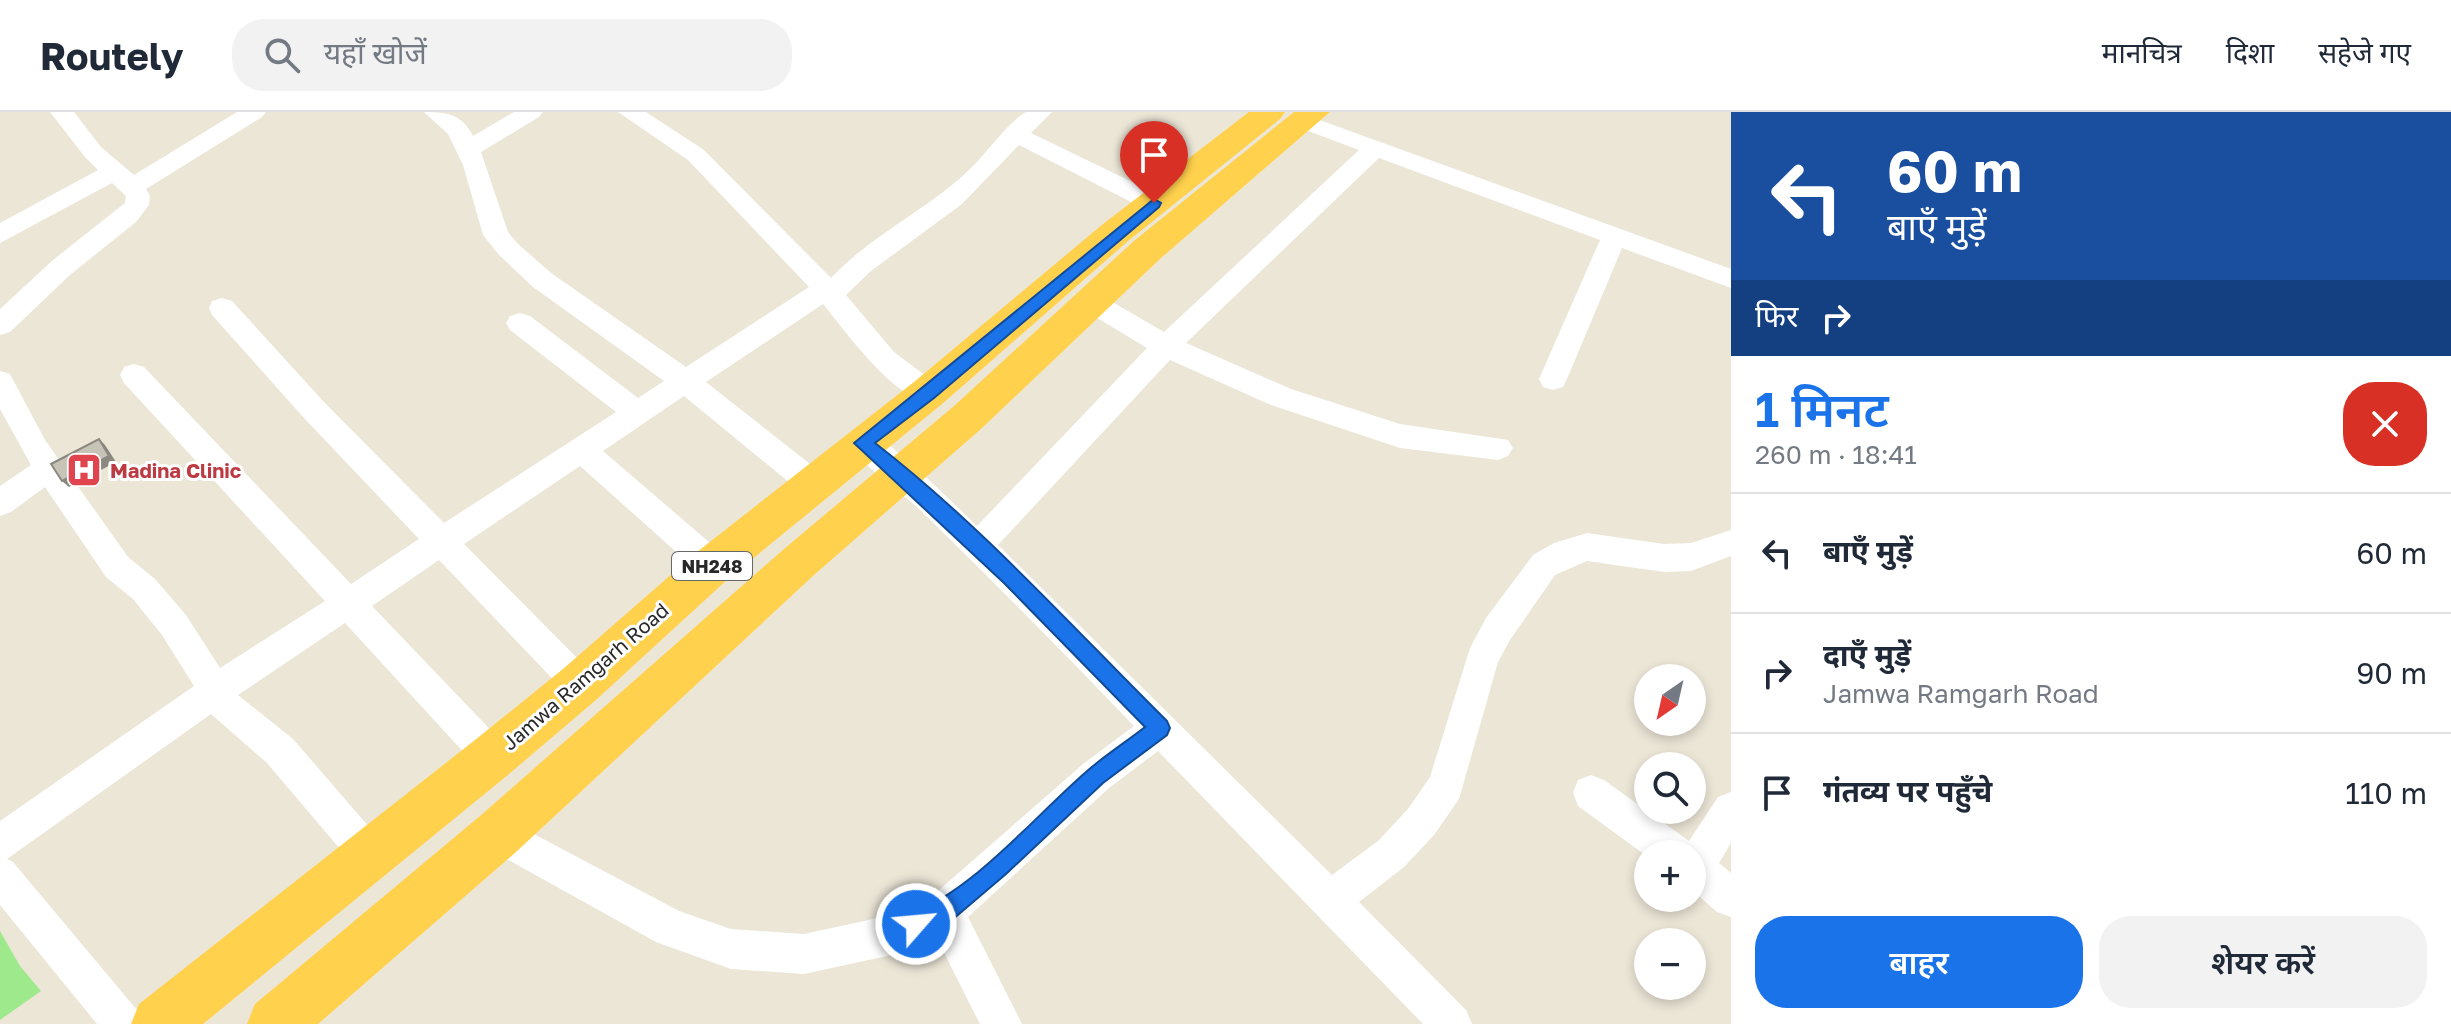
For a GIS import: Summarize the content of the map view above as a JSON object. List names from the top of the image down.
{
  "streets": {
    "highway": ["NH248", "Jamwa Ramgarh Road"]
  },
  "crossings": [
    ["NH248", "Jamwa Ramgarh Road"]
  ],
  "places": {
    "hospital": ["Madina Clinic"]
  },
  "north": "bottom left",
  "page": {
    "header": "Routely",
    "search": "यहाँ खोजें",
    "nav": ["मानचित्र", "दिशा", "सहेजे गए"],
    "turn": ["60 m", "बाएँ मुड़ें"],
    "then": "फिर",
    "heading": ["1 मिनट", "260 m · 18:41"],
    "list": [
      {
        "name": "बाएँ मुड़ें",
        "value": "60 m"
      },
      {
        "name": "दाएँ मुड़ें",
        "note": "Jamwa Ramgarh Road",
        "value": "90 m"
      },
      {
        "name": "गंतव्य पर पहुँचे",
        "value": "110 m"
      }
    ],
    "map_buttons": ["+", "−"],
    "buttons": ["बाहर", "शेयर करें"]
  }
}
